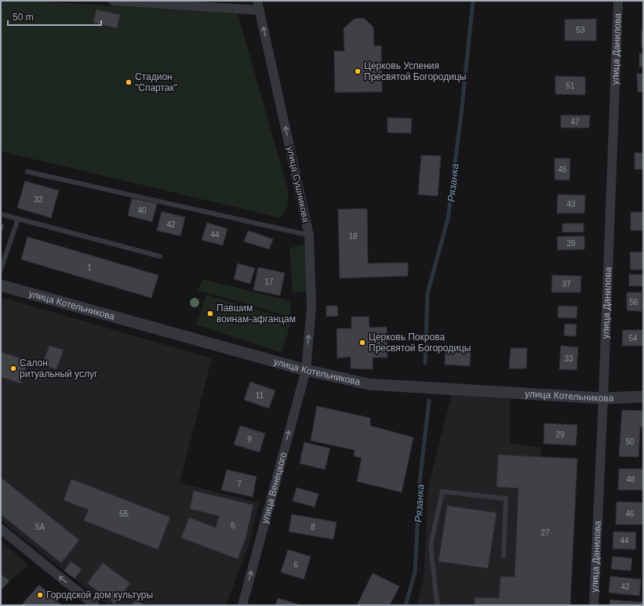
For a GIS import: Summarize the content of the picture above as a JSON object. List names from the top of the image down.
{
  "streets": {
    "street": [
      "улица Данилова",
      "улица Сушникова",
      "улица Котельникова",
      "улица Венецкого"
    ]
  },
  "crossings": [
    ["улица Данилова", "улица Котельникова"],
    ["улица Сушникова", "улица Котельникова"],
    ["улица Сушникова", "улица Венецкого"],
    ["улица Котельникова", "улица Венецкого"]
  ],
  "one_way": ["улица Сушникова", "улица Венецкого"],
  "water": ["Рязанка"],
  "places": [
    "Церковь Успения Пресвятой Богородицы",
    "Стадион \"Спартак\"",
    "Павшим воинам-афганцам",
    "Церковь Покрова Пресвятой Богородицы",
    "Салон ритуальный услуг",
    "Городской дом культуры"
  ],
  "house_numbers": [
    "53",
    "51",
    "47",
    "45",
    "32",
    "43",
    "40",
    "42",
    "44",
    "18",
    "39",
    "1",
    "17",
    "37",
    "56",
    "54",
    "33",
    "11",
    "29",
    "9",
    "50",
    "48",
    "7",
    "5Б",
    "46",
    "5",
    "5А",
    "8",
    "27",
    "44",
    "6",
    "42"
  ],
  "scale_bar": "50 m"
}
